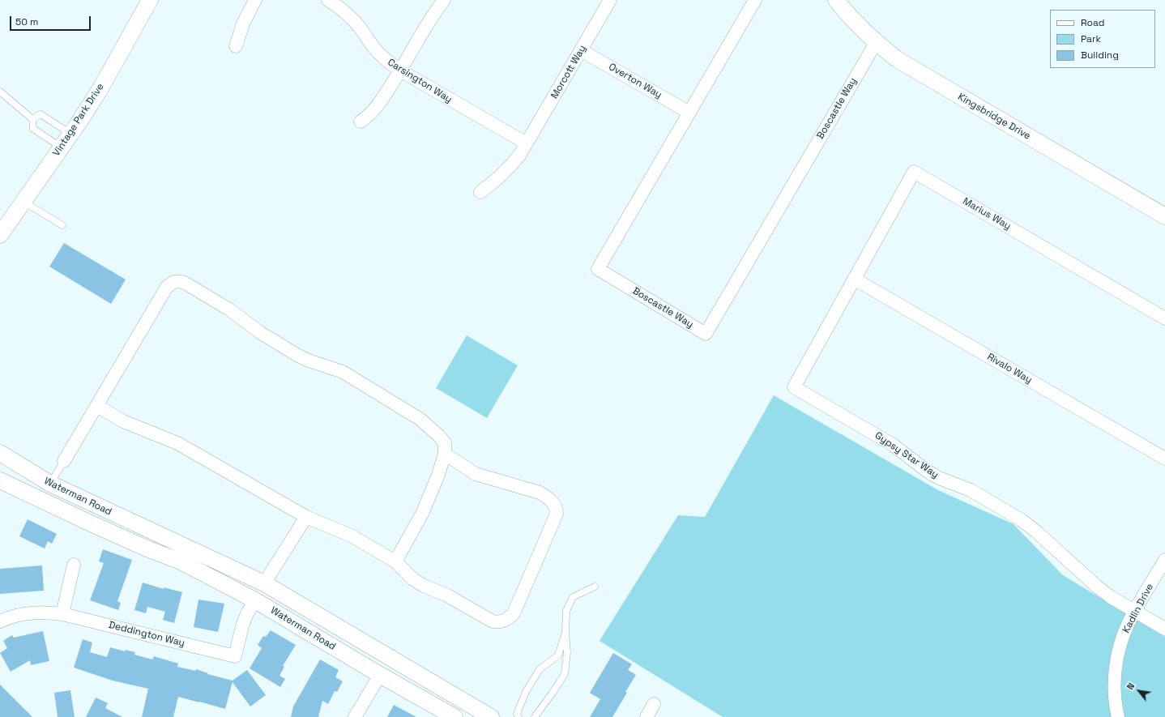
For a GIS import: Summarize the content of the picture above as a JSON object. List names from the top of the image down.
{
  "streets": {
    "street": [
      "Morcott Way",
      "Carsington Way",
      "Overton Way",
      "Boscastle Way",
      "Kingsbridge Drive",
      "Vintage Park Drive",
      "Marius Way",
      "Rivalo Way",
      "Gypsy Star Way",
      "Waterman Road",
      "Kadlin Drive",
      "Deddington Way"
    ]
  },
  "crossings": [
    ["Morcott Way", "Carsington Way"],
    ["Morcott Way", "Overton Way"],
    ["Overton Way", "Boscastle Way"],
    ["Boscastle Way", "Kingsbridge Drive"],
    ["Marius Way", "Rivalo Way"],
    ["Marius Way", "Gypsy Star Way"],
    ["Rivalo Way", "Gypsy Star Way"],
    ["Gypsy Star Way", "Kadlin Drive"],
    ["Waterman Road", "Deddington Way"]
  ],
  "legend": ["Road", "Park", "Building"],
  "scale_bar": "50 m",
  "north": "top left"
}
